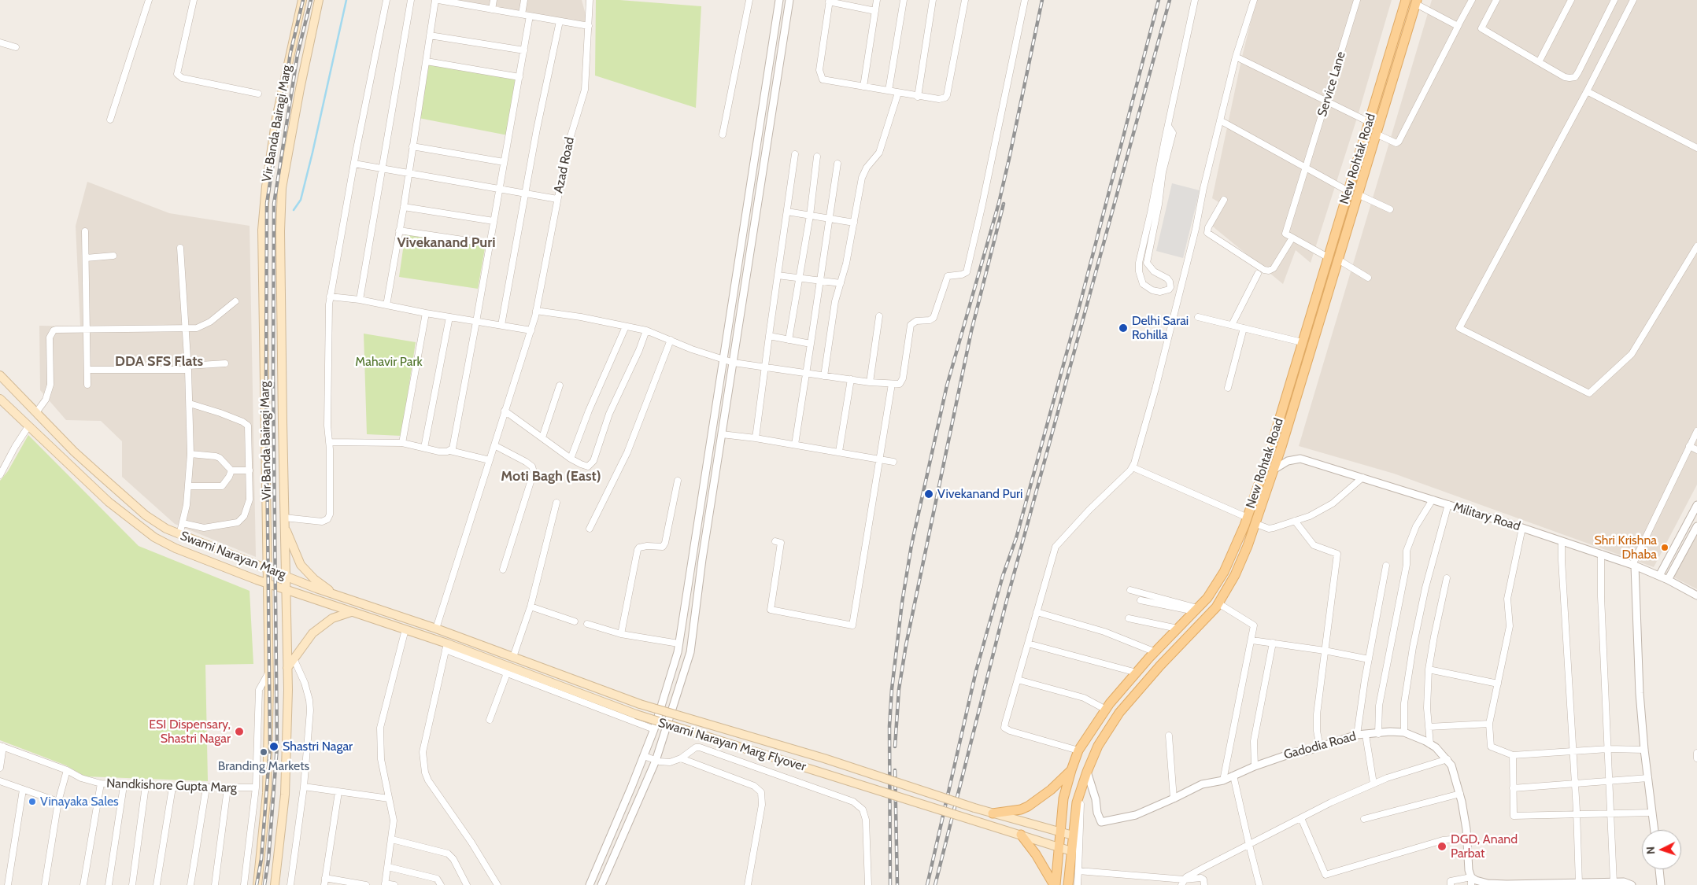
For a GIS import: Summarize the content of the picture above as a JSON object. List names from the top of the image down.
{
  "streets": {
    "main road": [
      "Vir Banda Bairagi Marg",
      "New Rohtak Road",
      "Swami Narayan Marg",
      "Swami Narayan Marg Flyover"
    ],
    "street": [
      "Service Lane",
      "Azad Road",
      "Military Road",
      "Gadodia Road",
      "Nandkishore Gupta Marg"
    ]
  },
  "crossings": [
    ["Vir Banda Bairagi Marg", "Swami Narayan Marg"],
    ["New Rohtak Road", "Military Road"],
    ["New Rohtak Road", "Gadodia Road"],
    ["Azad Road", "Swami Narayan Marg"],
    ["Swami Narayan Marg", "Swami Narayan Marg Flyover"]
  ],
  "districts": ["Vivekanand Puri", "DDA SFS Flats", "Moti Bagh (East)"],
  "parks": ["Mahavir Park"],
  "places": [
    "Delhi Sarai Rohilla",
    "Vivekanand Puri",
    "Shri Krishna Dhaba",
    "ESI Dispensary, Shastri Nagar",
    "Shastri Nagar",
    "Branding Markets",
    "Vinayaka Sales",
    "DGD, Anand Parbat"
  ],
  "north": "left"
}
